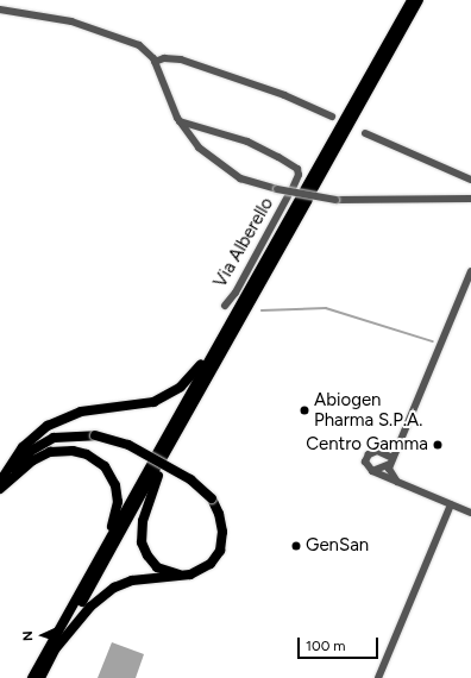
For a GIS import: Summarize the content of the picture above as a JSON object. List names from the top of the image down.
{
  "streets": {
    "street": ["Via Alberello"]
  },
  "places": ["Abiogen Pharma S.P.A.", "Centro Gamma", "GenSan"],
  "scale_bar": "100 m",
  "north": "left"
}
